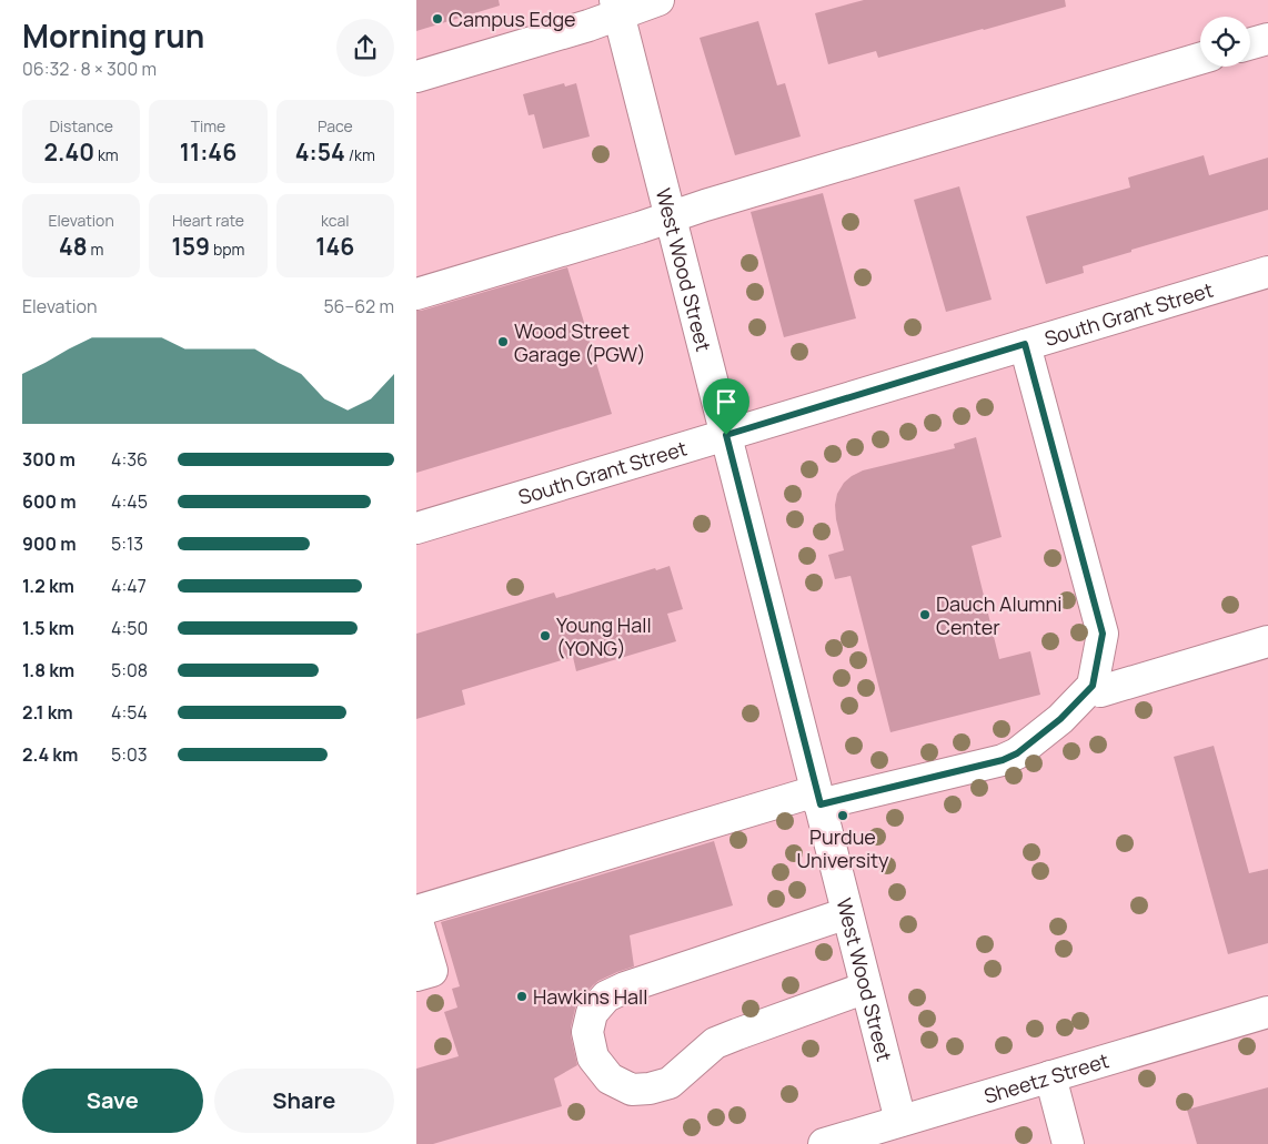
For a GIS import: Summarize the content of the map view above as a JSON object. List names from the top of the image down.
{
  "streets": {
    "street": ["West Wood Street", "South Grant Street", "Sheetz Street"]
  },
  "crossings": [
    ["West Wood Street", "South Grant Street"],
    ["West Wood Street", "Sheetz Street"]
  ],
  "places": [
    "Campus Edge",
    "Wood Street Garage (PGW)",
    "Dauch Alumni Center",
    "Young Hall (YONG)",
    "Purdue University",
    "Hawkins Hall"
  ],
  "page": {
    "heading": ["Morning run", "06:32 · 8 × 300 m"],
    "stats": [
      ["Distance", "2.40 km"],
      ["Time", "11:46"],
      ["Pace", "4:54 /km"],
      ["Elevation", "48 m"],
      ["Heart rate", "159 bpm"],
      ["kcal", "146"]
    ],
    "chart": ["Elevation", "56–62 m"],
    "list": [
      {
        "name": "300 m",
        "note": "4:36"
      },
      {
        "name": "600 m",
        "note": "4:45"
      },
      {
        "name": "900 m",
        "note": "5:13"
      },
      {
        "name": "1.2 km",
        "note": "4:47"
      },
      {
        "name": "1.5 km",
        "note": "4:50"
      },
      {
        "name": "1.8 km",
        "note": "5:08"
      },
      {
        "name": "2.1 km",
        "note": "4:54"
      },
      {
        "name": "2.4 km",
        "note": "5:03"
      }
    ],
    "buttons": ["Save", "Share"]
  }
}
